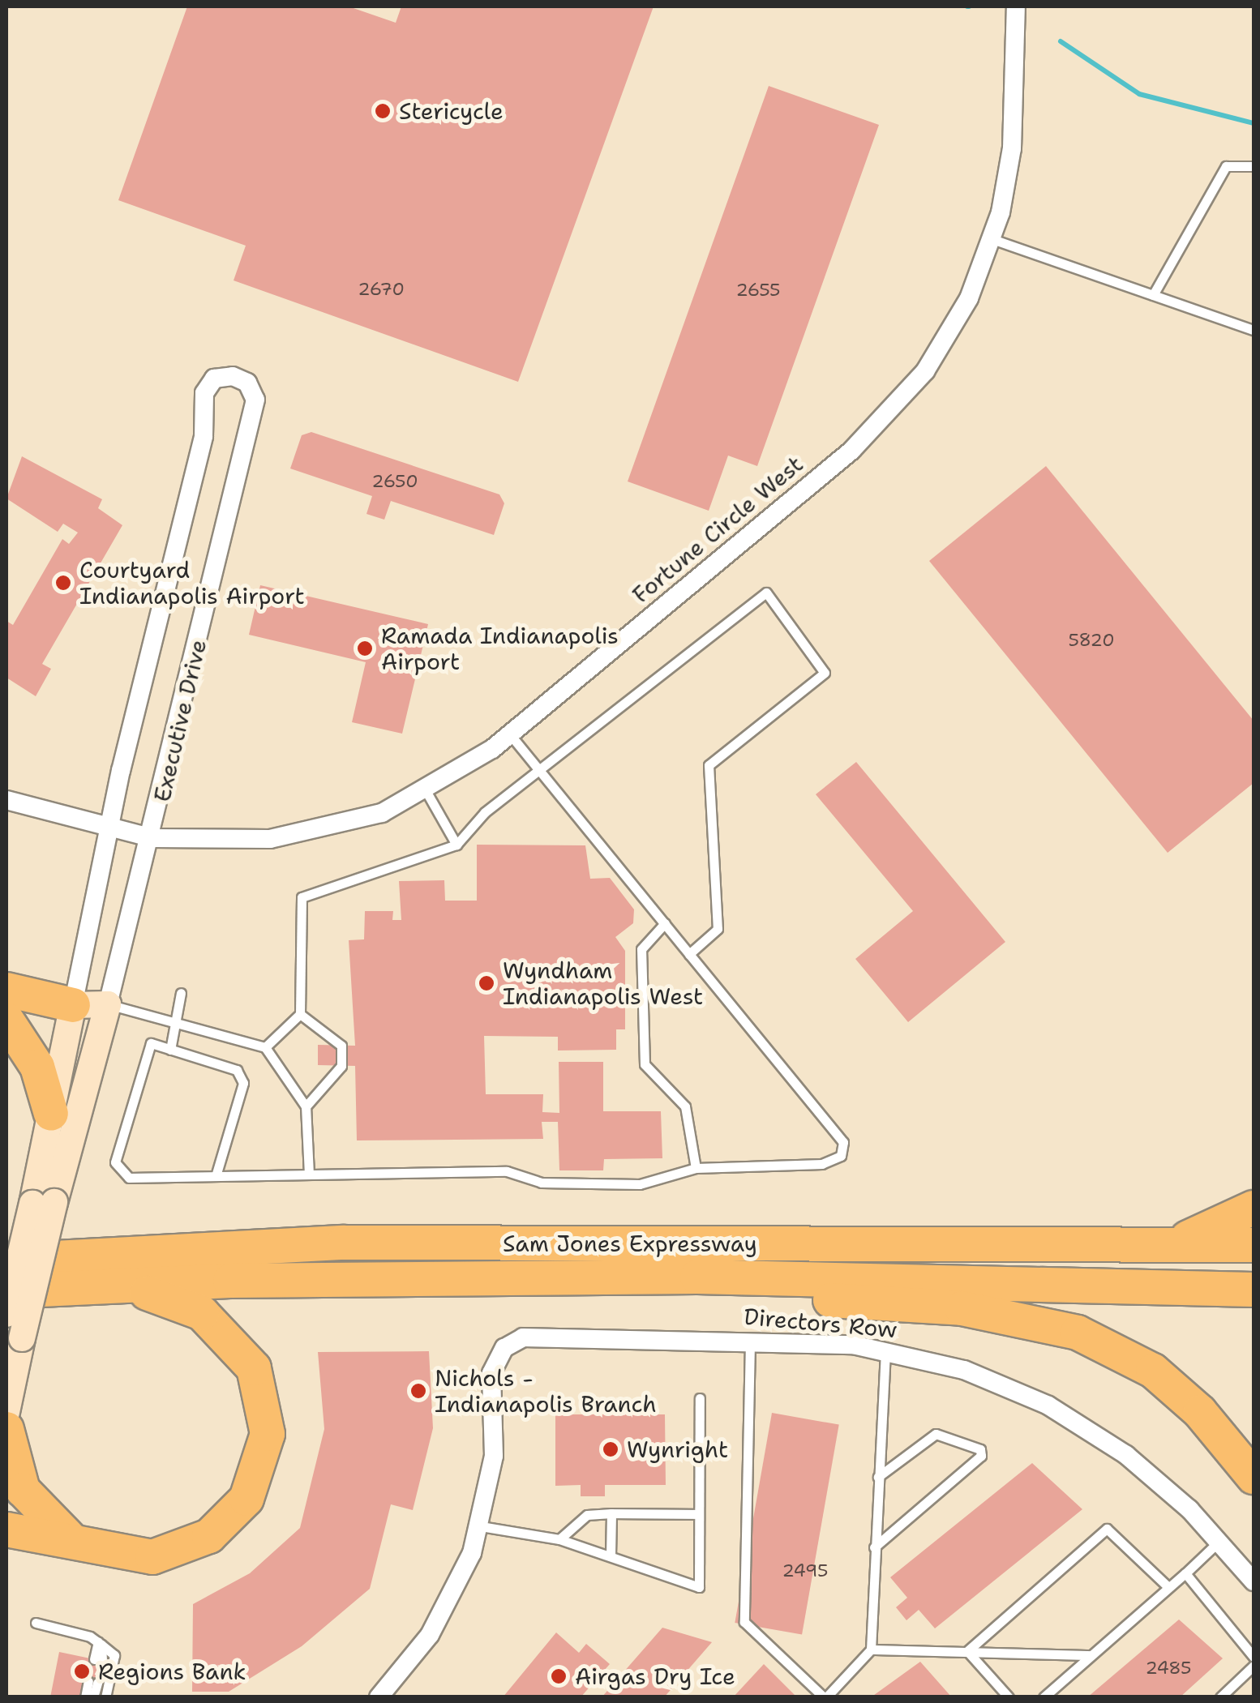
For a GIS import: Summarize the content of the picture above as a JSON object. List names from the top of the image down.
{
  "streets": {
    "highway": ["Sam Jones Expressway"],
    "street": ["Fortune Circle West", "Executive Drive", "Directors Row"]
  },
  "crossings": [
    ["Fortune Circle West", "Executive Drive"]
  ],
  "places": [
    "Stericycle",
    "Courtyard Indianapolis Airport",
    "Ramada Indianapolis Airport",
    "Wyndham Indianapolis West",
    "Nichols - Indianapolis Branch",
    "Wynright",
    "Regions Bank",
    "Airgas Dry Ice"
  ],
  "house_numbers": [
    "2670",
    "2655",
    "2650",
    "5820",
    "2495",
    "2485"
  ]
}
